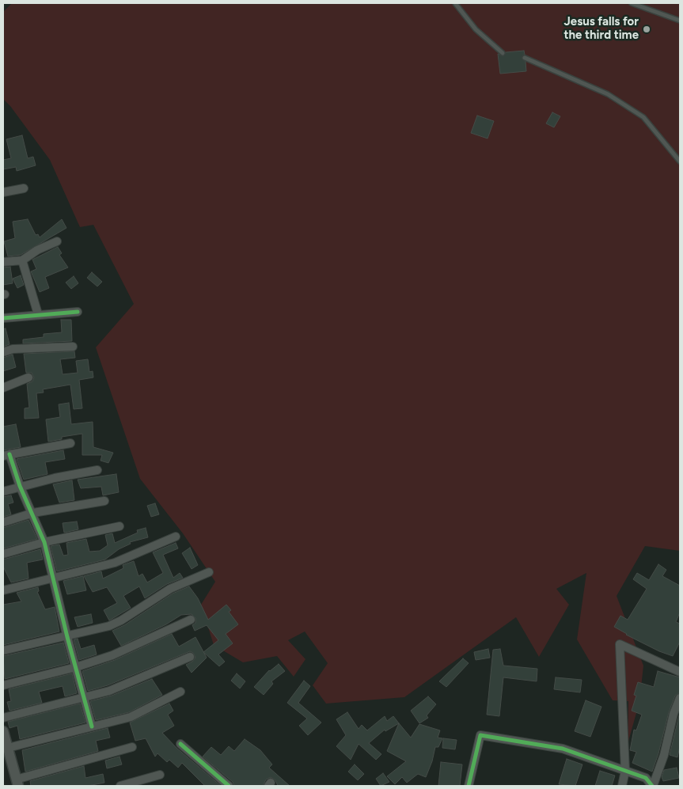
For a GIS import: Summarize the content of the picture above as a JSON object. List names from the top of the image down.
{
  "places": ["Jesus falls for the third time"]
}
